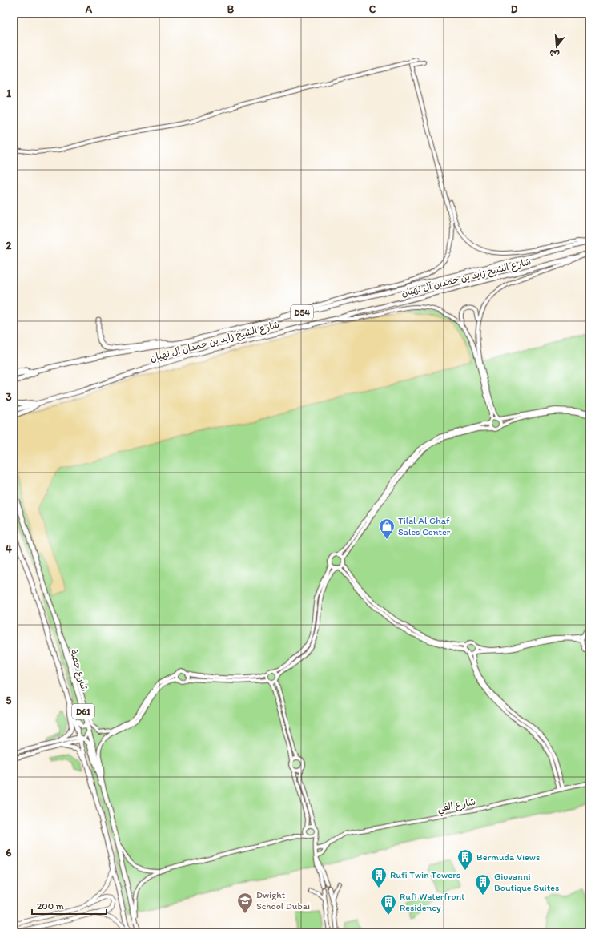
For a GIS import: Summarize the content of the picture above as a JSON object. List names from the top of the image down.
{
  "streets": {
    "main road": [
      "شارع الشيخ زايد بن حمدان آل نهيان",
      "D54",
      "شارع حصة",
      "D61"
    ],
    "street": ["شارع الفي"]
  },
  "places": {
    "shop": ["Tilal Al Ghaf Sales Center"],
    "building": [
      "Bermuda Views",
      "Rufi Twin Towers",
      "Giovanni Boutique Suites",
      "Rufi Waterfront Residency"
    ],
    "school or university": ["Dwight School Dubai"]
  },
  "scale_bar": "200 m",
  "north": "bottom",
  "grid": {
    "columns": [
      "A",
      "B",
      "C",
      "D"
    ],
    "rows": [
      "1",
      "2",
      "3",
      "4",
      "5",
      "6"
    ]
  }
}
